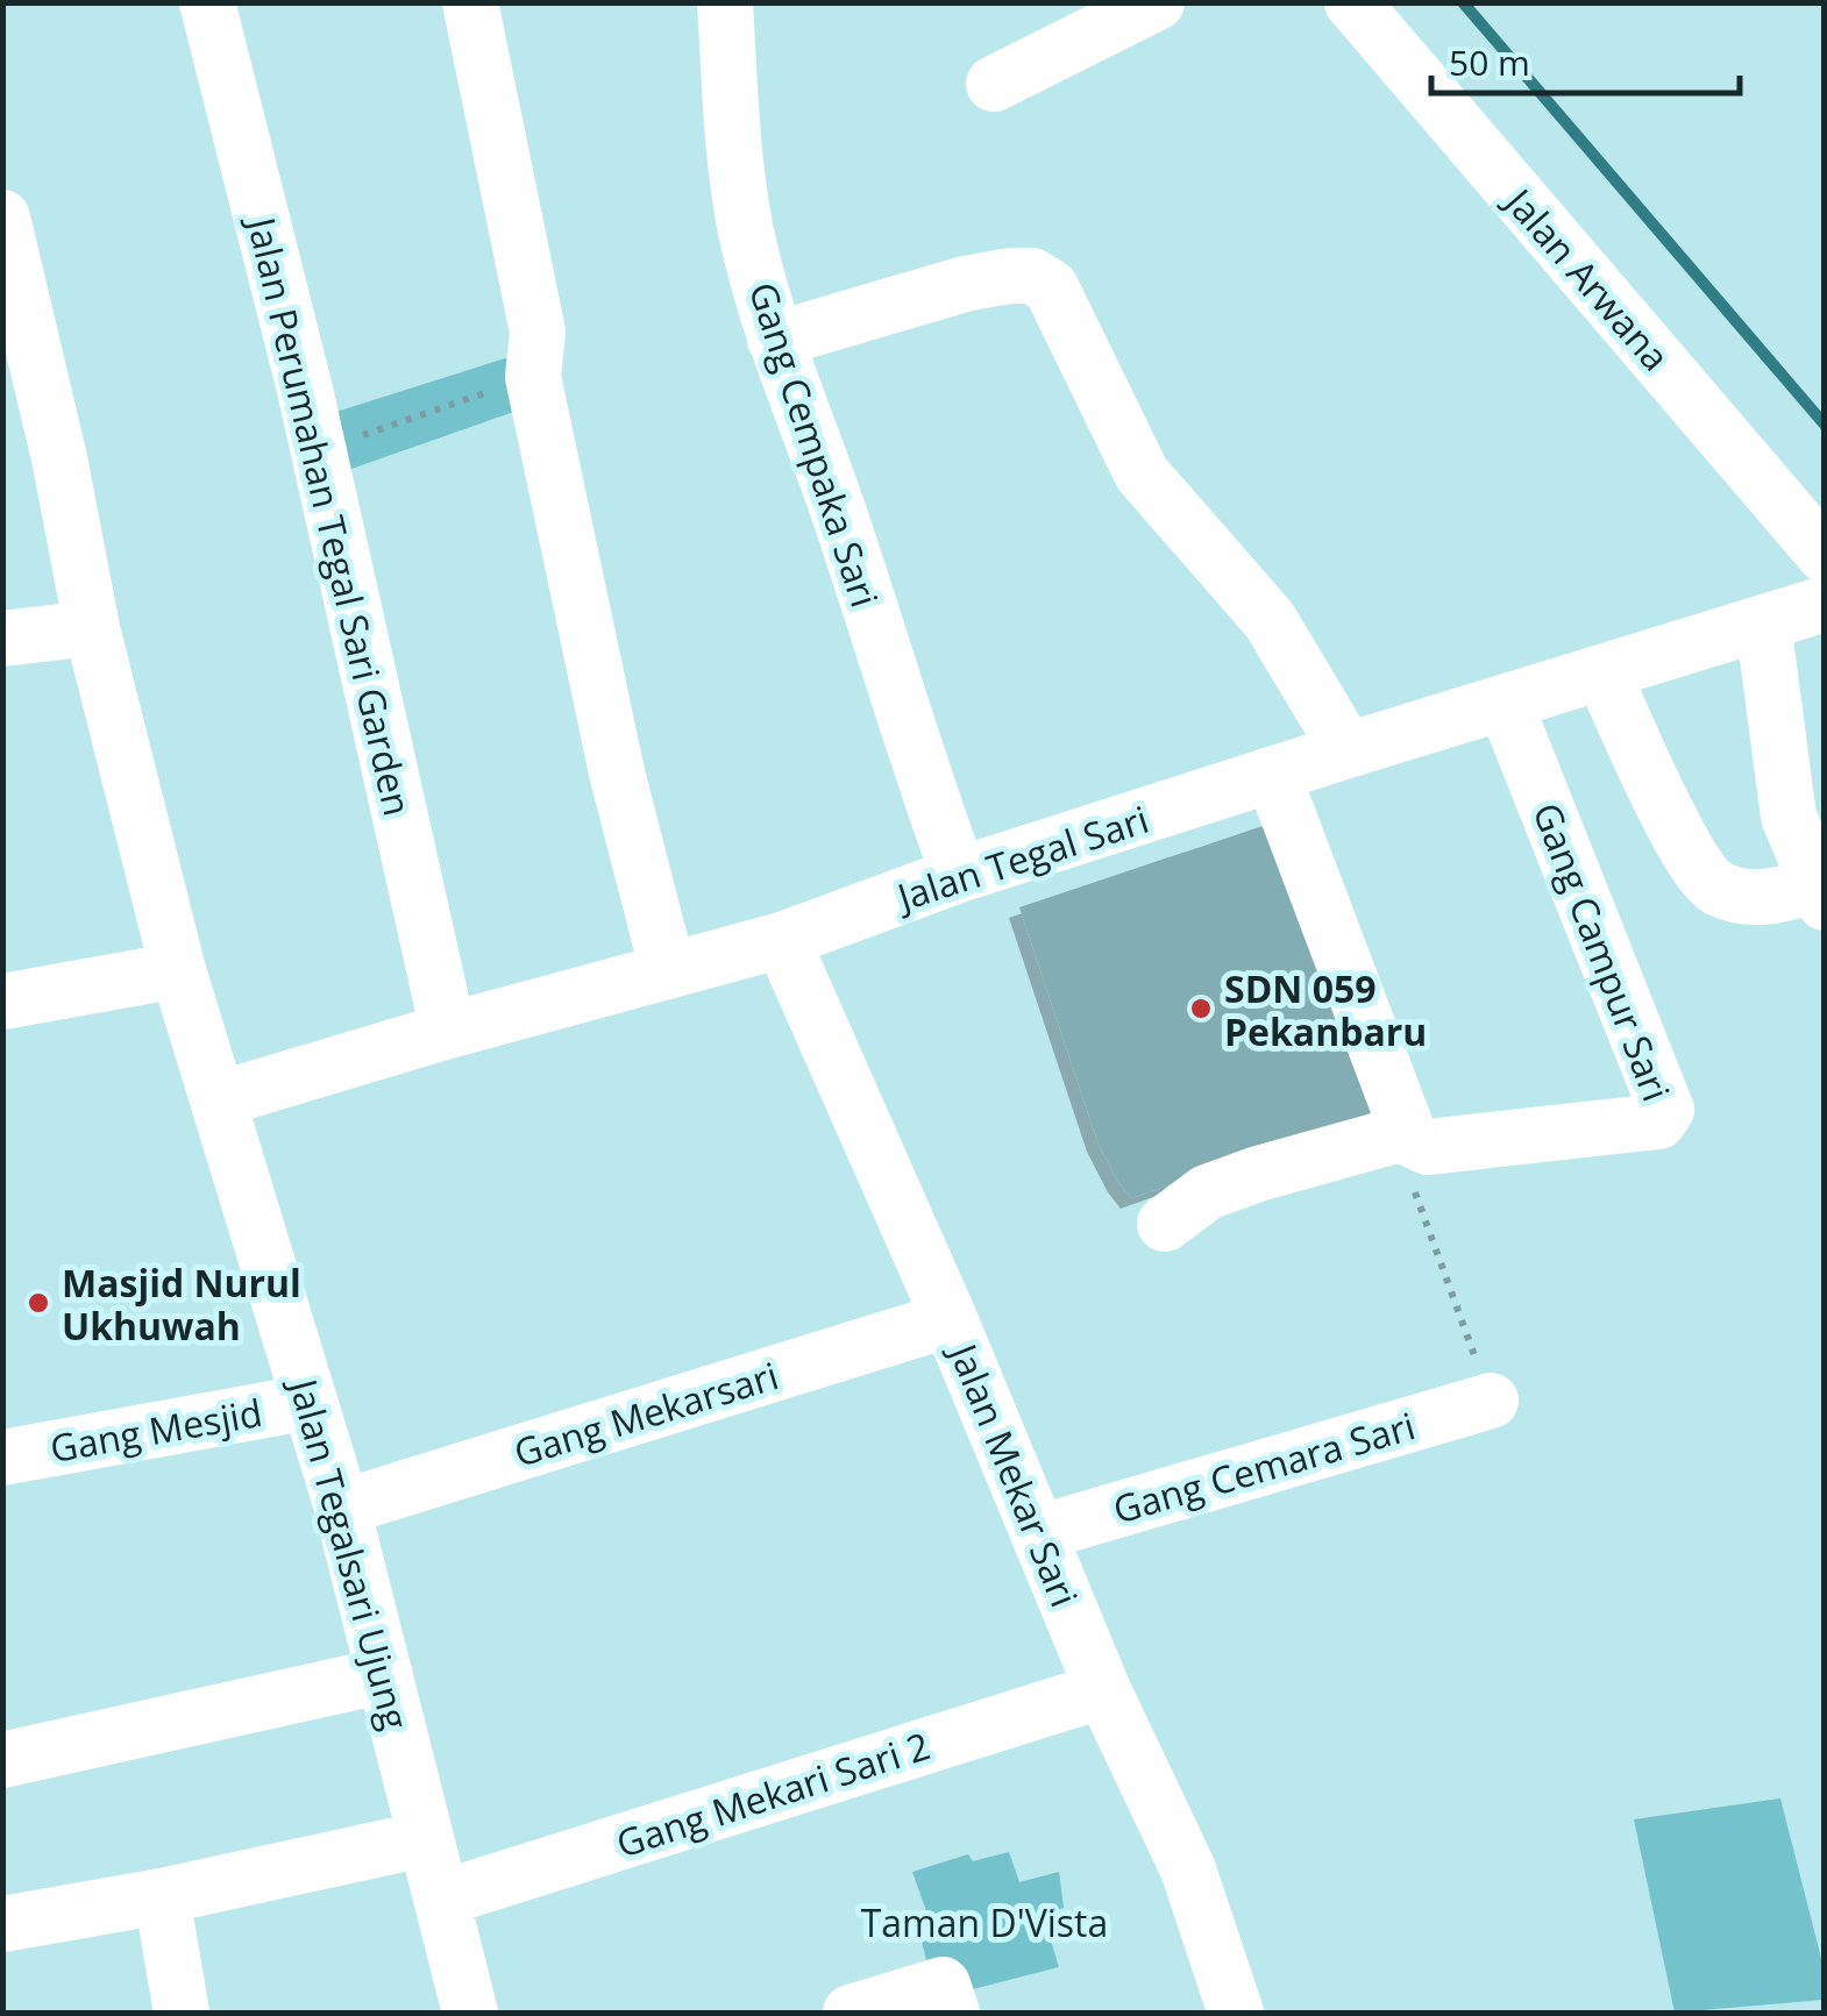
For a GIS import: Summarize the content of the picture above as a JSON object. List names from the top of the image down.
{
  "streets": {
    "street": [
      "Jalan Arwana",
      "Gang Cempaka Sari",
      "Jalan Perumahan Tegal Sari Garden",
      "Jalan Tegal Sari",
      "Gang Campur Sari",
      "Gang Mekarsari",
      "Gang Mesjid",
      "Gang Cemara Sari",
      "Jalan Mekar Sari",
      "Jalan Tegalsari Ujung",
      "Gang Mekari Sari 2"
    ]
  },
  "crossings": [
    ["Gang Cempaka Sari", "Jalan Tegal Sari"],
    ["Jalan Perumahan Tegal Sari Garden", "Jalan Tegal Sari"],
    ["Jalan Tegal Sari", "Gang Campur Sari"],
    ["Jalan Tegal Sari", "Jalan Mekar Sari"],
    ["Jalan Tegal Sari", "Jalan Tegalsari Ujung"],
    ["Gang Mekarsari", "Jalan Mekar Sari"],
    ["Gang Mekarsari", "Jalan Tegalsari Ujung"],
    ["Gang Mesjid", "Jalan Tegalsari Ujung"],
    ["Gang Cemara Sari", "Jalan Mekar Sari"],
    ["Jalan Mekar Sari", "Gang Mekari Sari 2"],
    ["Jalan Tegalsari Ujung", "Gang Mekari Sari 2"]
  ],
  "parks": ["Taman D'Vista"],
  "places": ["SDN 059 Pekanbaru", "Masjid Nurul Ukhuwah"],
  "scale_bar": "50 m"
}
